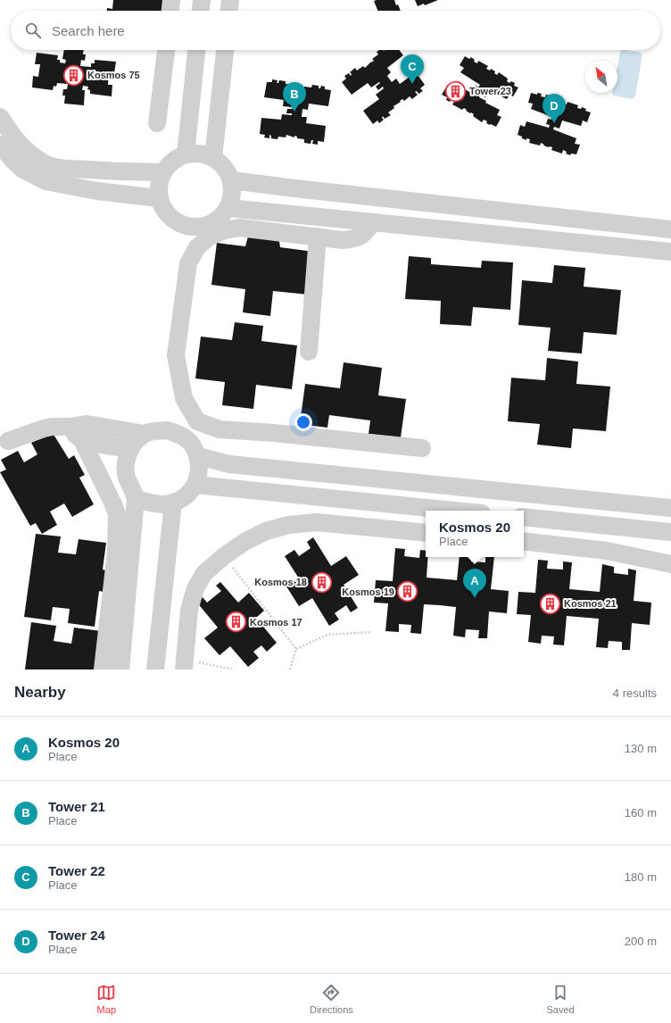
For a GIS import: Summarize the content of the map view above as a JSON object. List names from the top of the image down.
{
  "places": {
    "building": [
      "Kosmos 75",
      "Tower 23",
      "Kosmos 18",
      "Kosmos 19",
      "Kosmos 21",
      "Kosmos 17"
    ]
  },
  "north": "top left",
  "page": {
    "search": "Search here",
    "pins": [
      "C",
      "B",
      "D",
      "A"
    ],
    "popup": ["Kosmos 20", "Place"],
    "heading": ["Nearby", "4 results"],
    "list": [
      {
        "mark": "A",
        "name": "Kosmos 20",
        "note": "Place",
        "value": "130 m"
      },
      {
        "mark": "B",
        "name": "Tower 21",
        "note": "Place",
        "value": "160 m"
      },
      {
        "mark": "C",
        "name": "Tower 22",
        "note": "Place",
        "value": "180 m"
      },
      {
        "mark": "D",
        "name": "Tower 24",
        "note": "Place",
        "value": "200 m"
      }
    ],
    "nav": ["Map", "Directions", "Saved"]
  }
}
